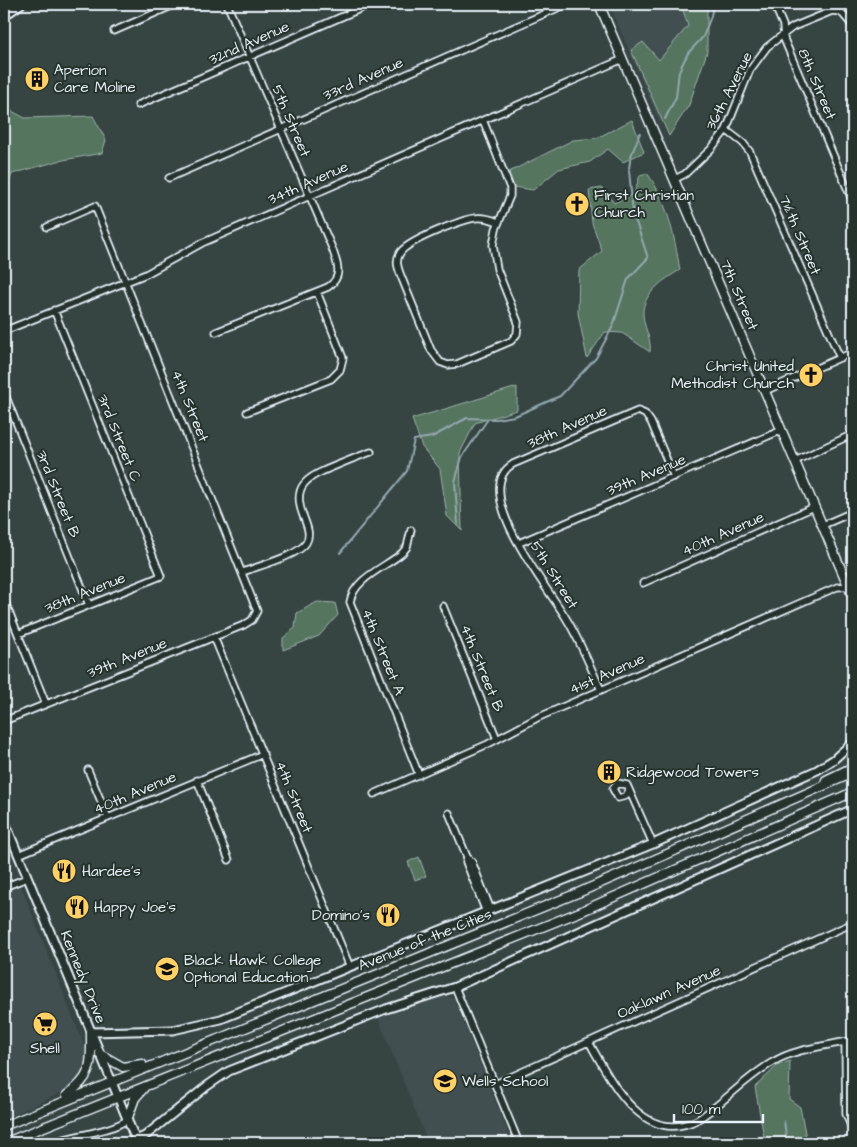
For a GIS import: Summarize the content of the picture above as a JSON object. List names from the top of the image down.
{
  "streets": {
    "main road": ["7th Street", "Avenue of the Cities"],
    "street": [
      "32nd Avenue",
      "33rd Avenue",
      "8th Street",
      "36th Avenue",
      "5th Street",
      "34th Avenue",
      "7½th Street",
      "4th Street",
      "38th Avenue",
      "3rd Street C",
      "39th Avenue",
      "3rd Street B",
      "40th Avenue",
      "4th Street A",
      "4th Street B",
      "41st Avenue",
      "Kennedy Drive",
      "Oaklawn Avenue"
    ]
  },
  "crossings": [
    ["32nd Avenue", "5th Street"],
    ["33rd Avenue", "5th Street"],
    ["8th Street", "36th Avenue"],
    ["36th Avenue", "7½th Street"],
    ["36th Avenue", "7th Street"],
    ["5th Street", "34th Avenue"],
    ["5th Street", "38th Avenue"],
    ["5th Street", "39th Avenue"],
    ["5th Street", "41st Avenue"],
    ["34th Avenue", "7th Street"],
    ["34th Avenue", "4th Street"],
    ["34th Avenue", "3rd Street C"],
    ["7th Street", "39th Avenue"],
    ["7th Street", "40th Avenue"],
    ["7th Street", "41st Avenue"],
    ["4th Street", "39th Avenue"],
    ["4th Street", "40th Avenue"],
    ["4th Street", "Avenue of the Cities"],
    ["38th Avenue", "3rd Street C"],
    ["38th Avenue", "39th Avenue"],
    ["38th Avenue", "3rd Street B"],
    ["40th Avenue", "Kennedy Drive"],
    ["4th Street A", "41st Avenue"],
    ["4th Street B", "41st Avenue"],
    ["Avenue of the Cities", "Kennedy Drive"]
  ],
  "places": {
    "building": ["Aperion Care Moline", "Ridgewood Towers"],
    "church": ["First Christian Church", "Christ United Methodist Church"],
    "restaurant": ["Hardee's", "Happy Joe's", "Domino's"],
    "school or university": ["Black Hawk College Optional Education", "Wells School"],
    "supermarket": ["Shell"]
  },
  "scale_bar": "100 m"
}
